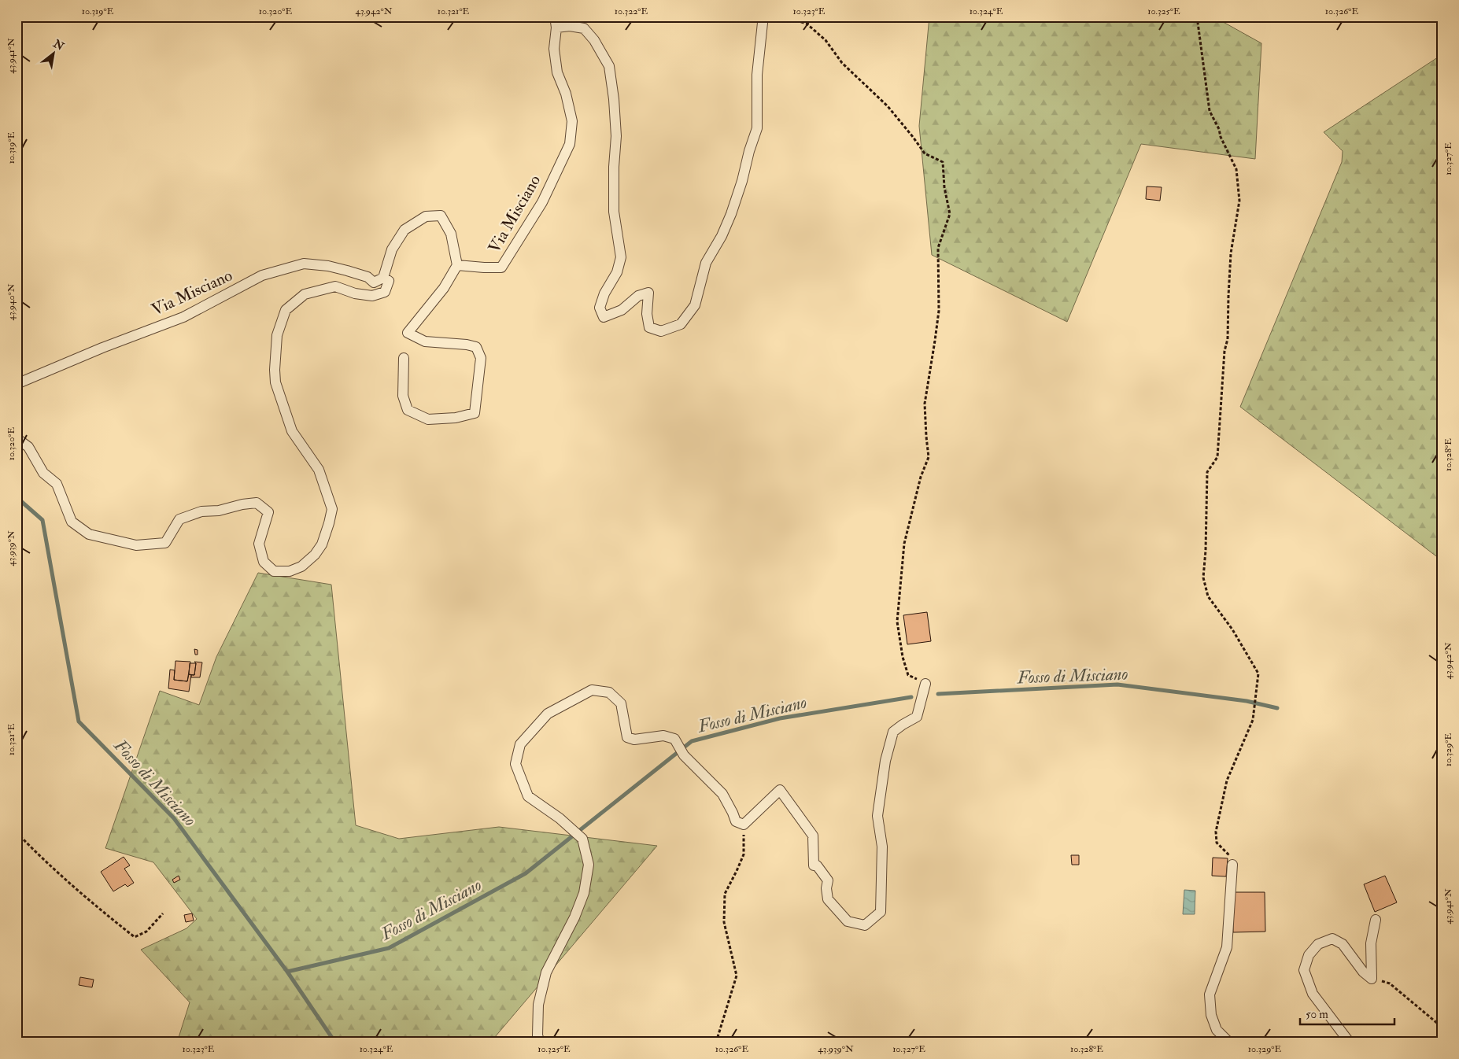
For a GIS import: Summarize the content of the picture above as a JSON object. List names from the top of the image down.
{
  "streets": {
    "street": ["Via Misciano"]
  },
  "water": ["Fosso di Misciano"],
  "scale_bar": "50 m",
  "north": "top right",
  "coordinates": [
    "10.319°E",
    "10.320°E",
    "43.942°N",
    "10.321°E",
    "10.322°E",
    "10.323°E",
    "10.324°E",
    "10.325°E",
    "10.326°E",
    "43.941°N",
    "10.327°E",
    "43.940°N",
    "10.328°E",
    "43.939°N",
    "10.329°E"
  ]
}
